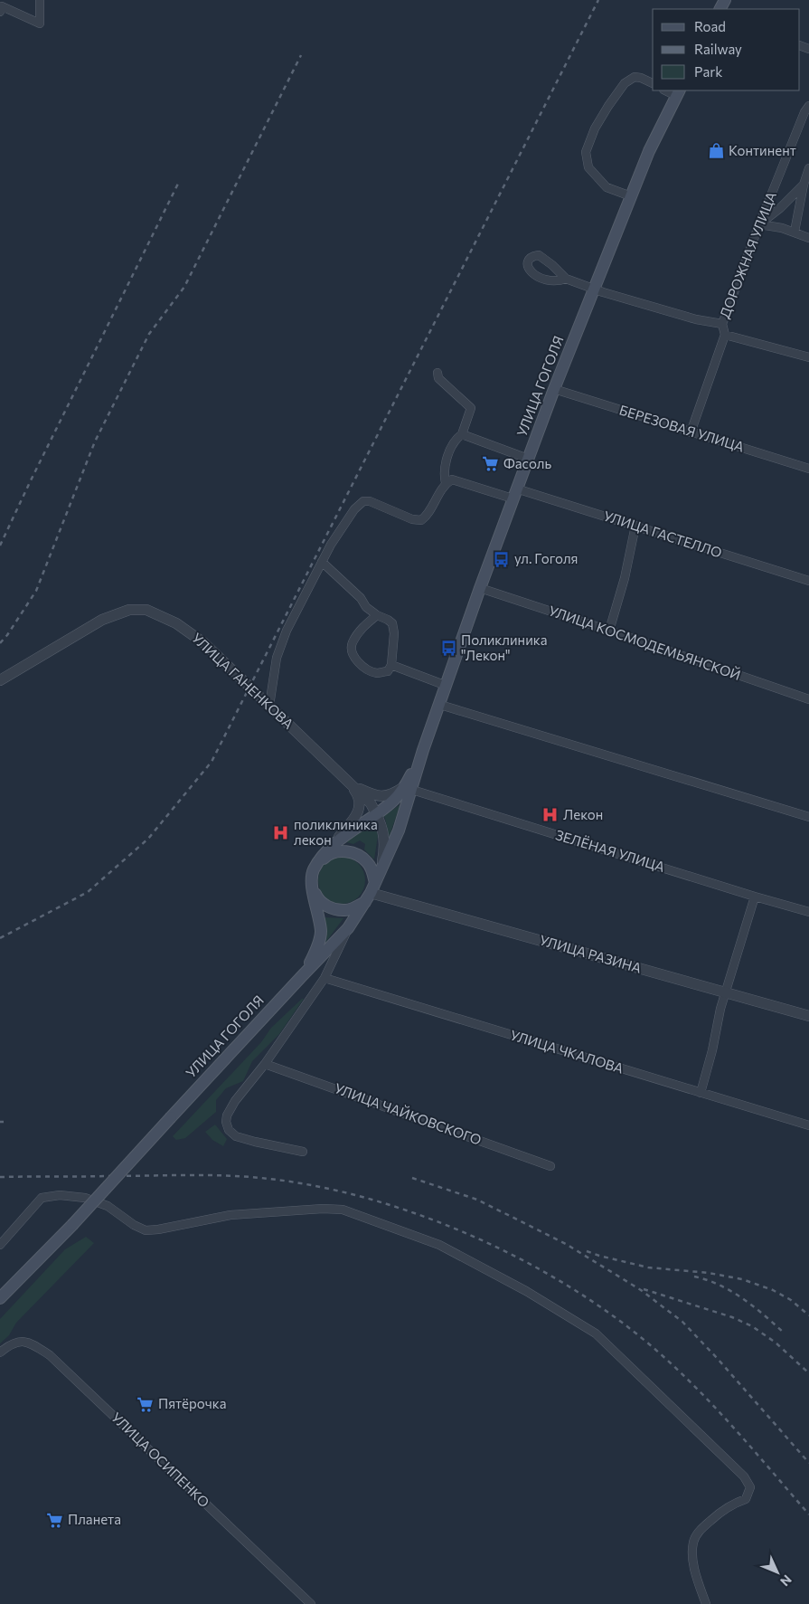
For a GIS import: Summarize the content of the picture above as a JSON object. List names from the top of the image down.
{
  "streets": {
    "main road": ["УЛИЦА ГОГОЛЯ"],
    "street": [
      "ДОРОЖНАЯ УЛИЦА",
      "БЕРЕЗОВАЯ УЛИЦА",
      "УЛИЦА ГАСТЕЛЛО",
      "УЛИЦА КОСМОДЕМЬЯНСКОЙ",
      "УЛИЦА ГАНЕНКОВА",
      "ЗЕЛЁНАЯ УЛИЦА",
      "УЛИЦА РАЗИНА",
      "УЛИЦА ЧКАЛОВА",
      "УЛИЦА ЧАЙКОВСКОГО",
      "УЛИЦА ОСИПЕНКО"
    ]
  },
  "crossings": [
    ["ДОРОЖНАЯ УЛИЦА", "БЕРЕЗОВАЯ УЛИЦА"],
    ["УЛИЦА ГОГОЛЯ", "БЕРЕЗОВАЯ УЛИЦА"],
    ["УЛИЦА ГОГОЛЯ", "УЛИЦА ГАСТЕЛЛО"],
    ["УЛИЦА ГОГОЛЯ", "УЛИЦА КОСМОДЕМЬЯНСКОЙ"],
    ["УЛИЦА ГОГОЛЯ", "ЗЕЛЁНАЯ УЛИЦА"]
  ],
  "places": {
    "shop": ["Континент"],
    "supermarket": ["Фасоль", "Пятёрочка", "Планета"],
    "bus stop": ["ул. Гоголя", "Поликлиника \"Лекон\""],
    "hospital": ["Лекон", "поликлиника лекон"]
  },
  "legend": ["Road", "Railway", "Park"],
  "north": "bottom right"
}
